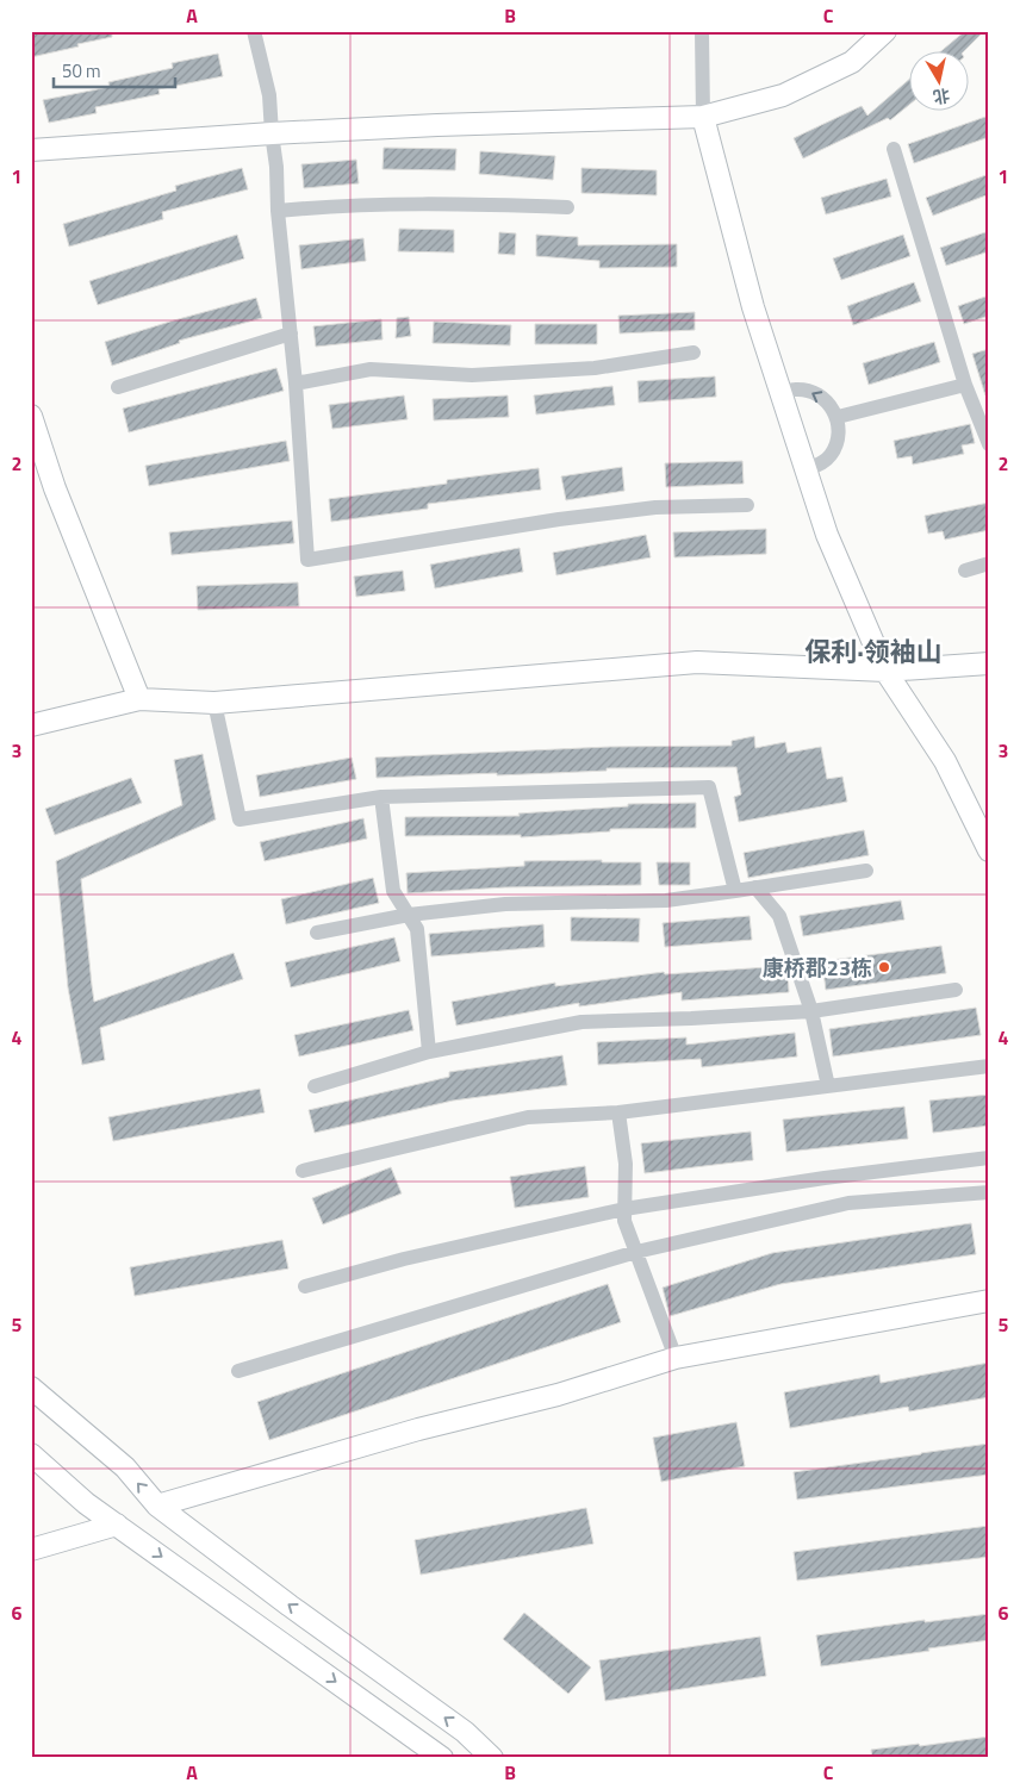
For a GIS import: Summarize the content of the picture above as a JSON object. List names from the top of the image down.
{
  "districts": ["保利·领袖山"],
  "places": ["康桥郡23栋"],
  "scale_bar": "50 m",
  "north": "bottom",
  "grid": {
    "columns": ["A", "B", "C"],
    "rows": [
      "1",
      "2",
      "3",
      "4",
      "5",
      "6"
    ]
  }
}
